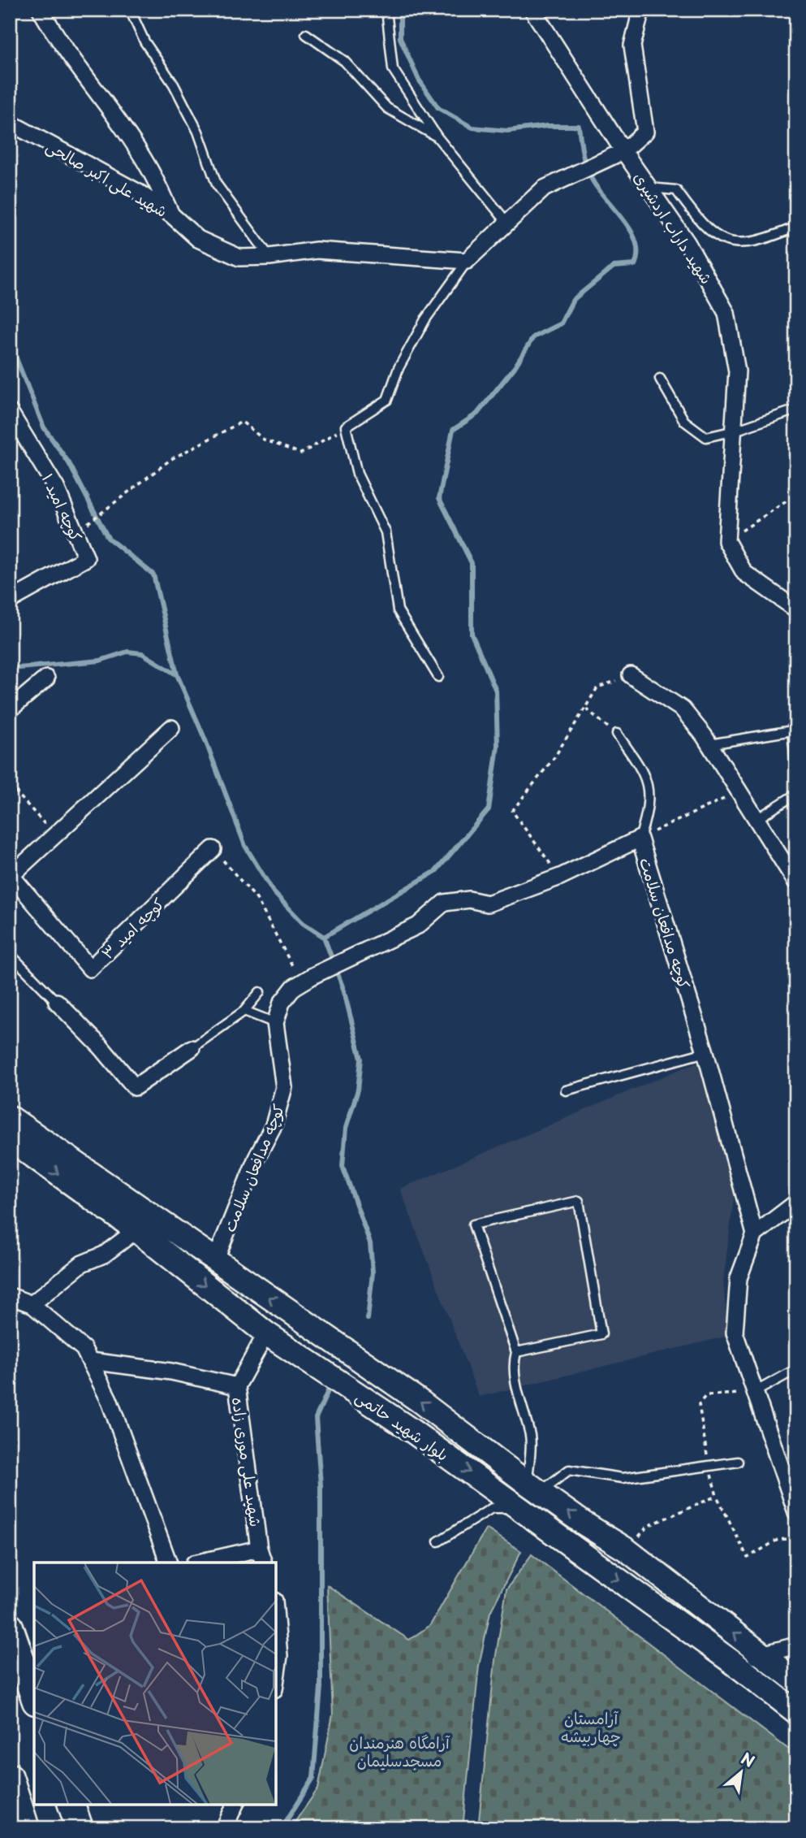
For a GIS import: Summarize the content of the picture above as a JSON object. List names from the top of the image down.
{
  "streets": {
    "main road": ["بلوار شهید حاتمی"],
    "street": [
      "شهید علی اکبر صالحی",
      "شهید داراب اردشیری",
      "کوچه امید ۱",
      "کوچه مدافعان سلامت",
      "کوچه امید ۳",
      "شهید علی موری زاده"
    ]
  },
  "crossings": [
    ["کوچه مدافعان سلامت", "بلوار شهید حاتمی"],
    ["بلوار شهید حاتمی", "شهید علی موری زاده"]
  ],
  "parks": ["آرامستان چهاربیشه", "آرامگاه هنرمندان مسجدسلیمان"],
  "north": "top right"
}
